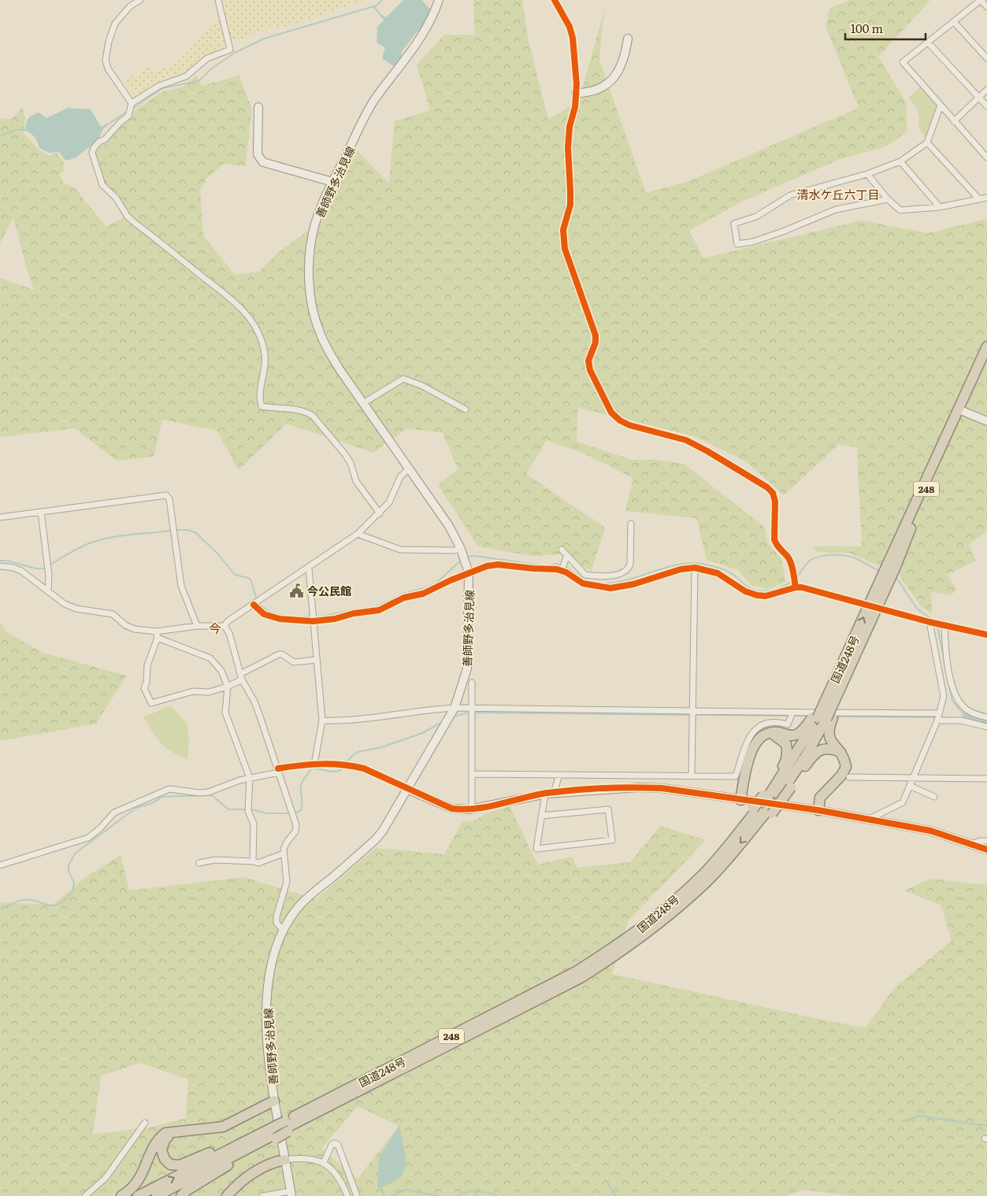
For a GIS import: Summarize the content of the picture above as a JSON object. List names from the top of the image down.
{
  "streets": {
    "highway": ["248", "国道248号"],
    "main road": ["善師野多治見線"]
  },
  "districts": ["清水ケ丘六丁目", "今"],
  "places": {
    "public building": ["今公民館"]
  },
  "scale_bar": "100 m"
}
